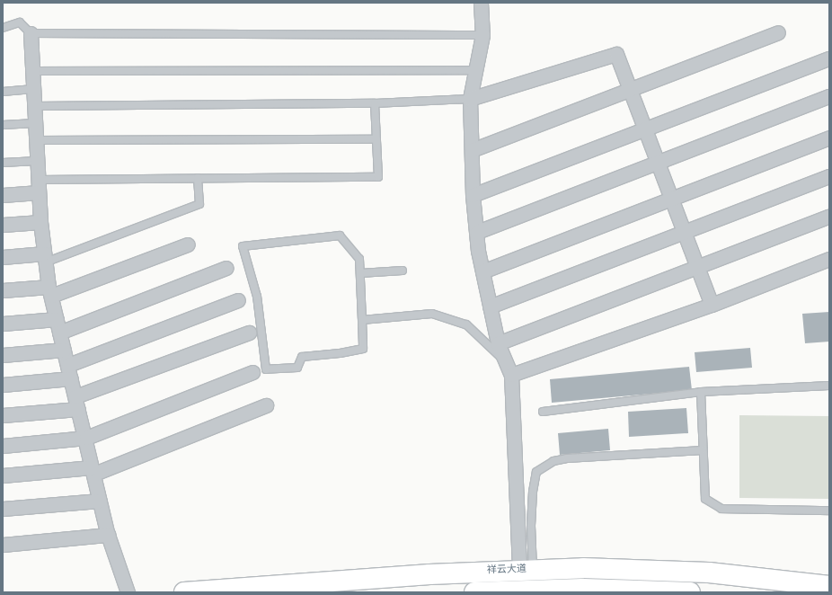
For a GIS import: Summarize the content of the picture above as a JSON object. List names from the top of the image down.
{
  "streets": {
    "highway": ["祥云大道"]
  }
}
